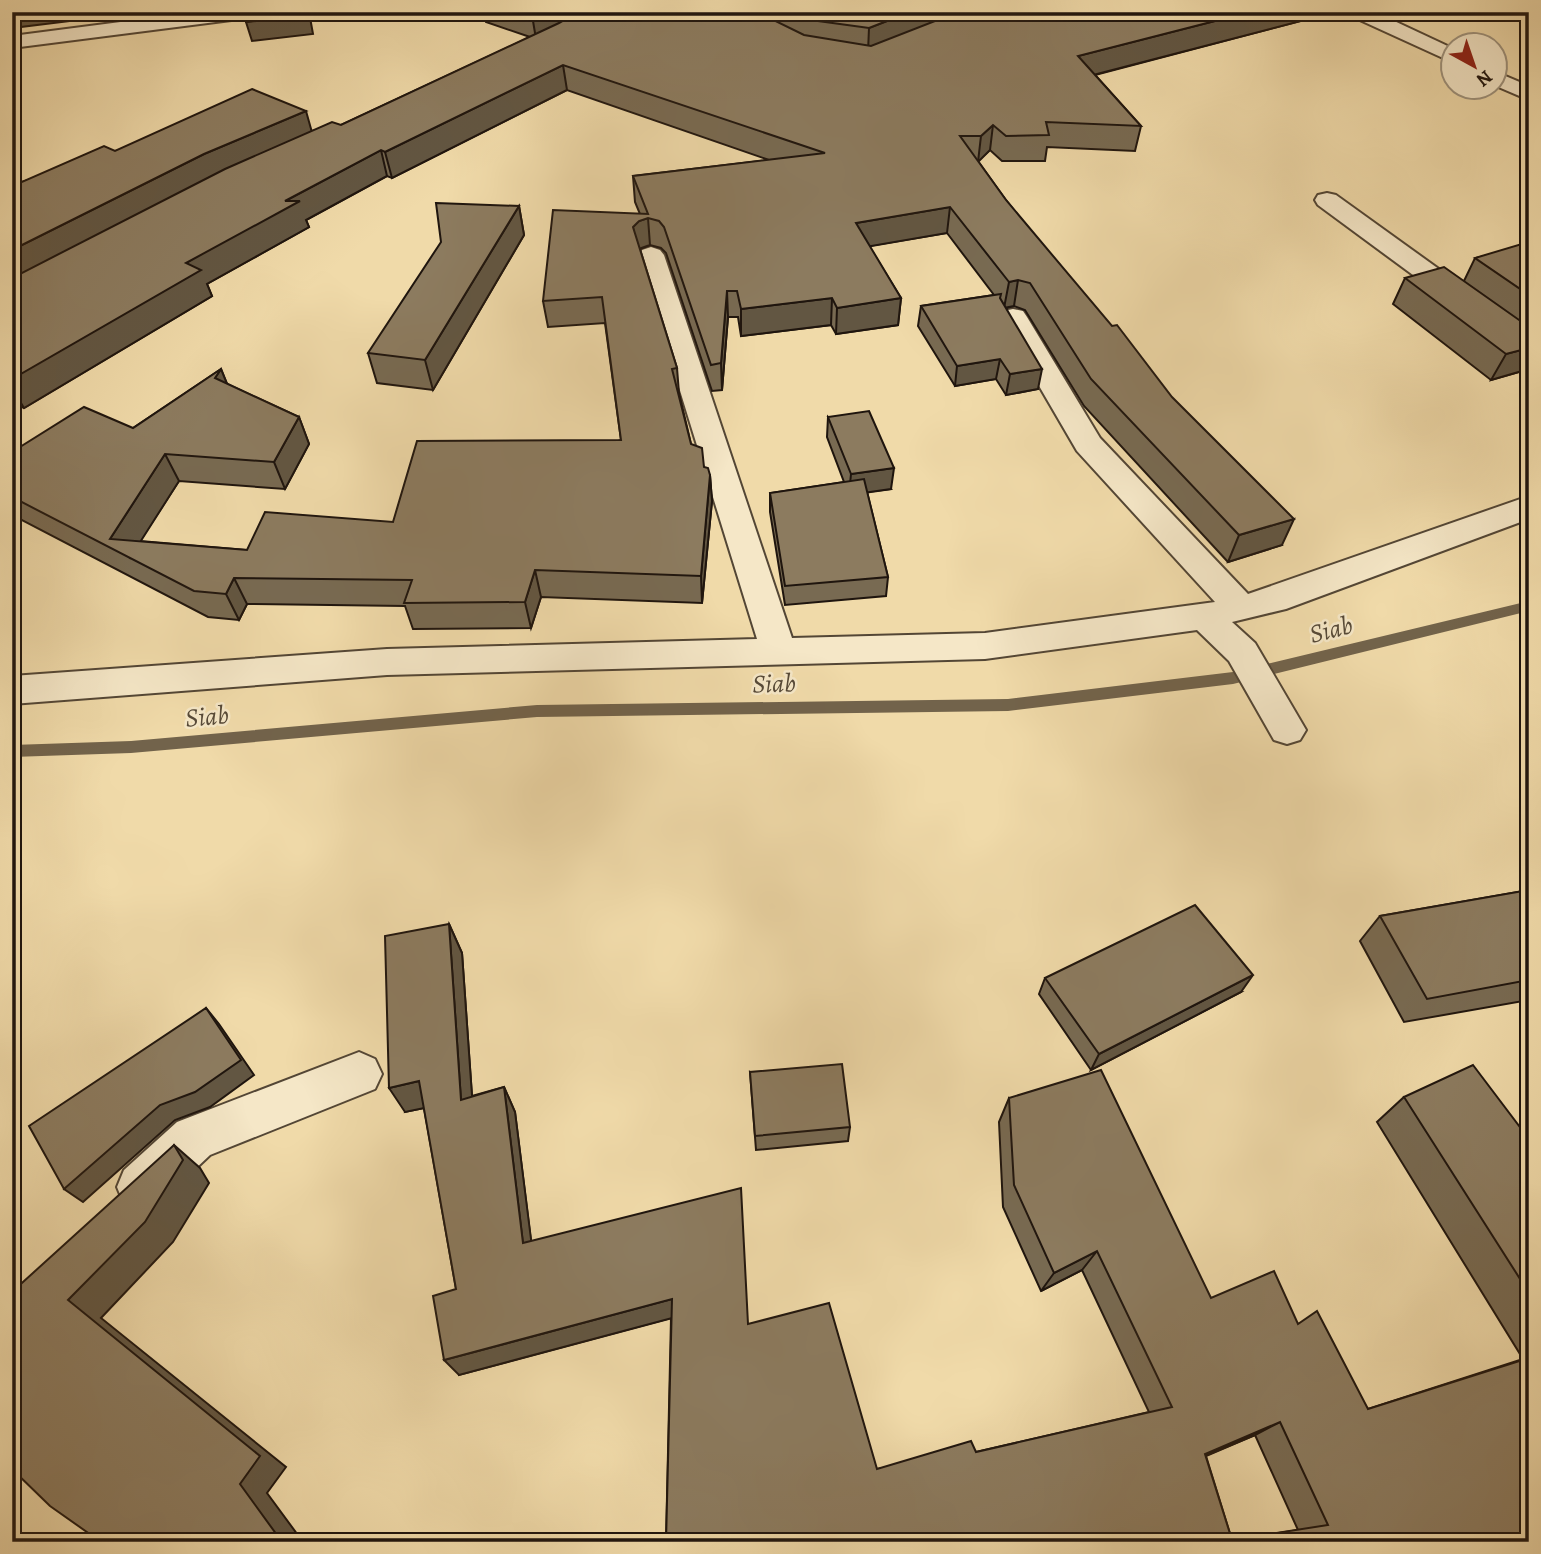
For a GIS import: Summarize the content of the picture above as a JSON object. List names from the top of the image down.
{
  "water": ["Siab"],
  "north": "bottom right"
}
